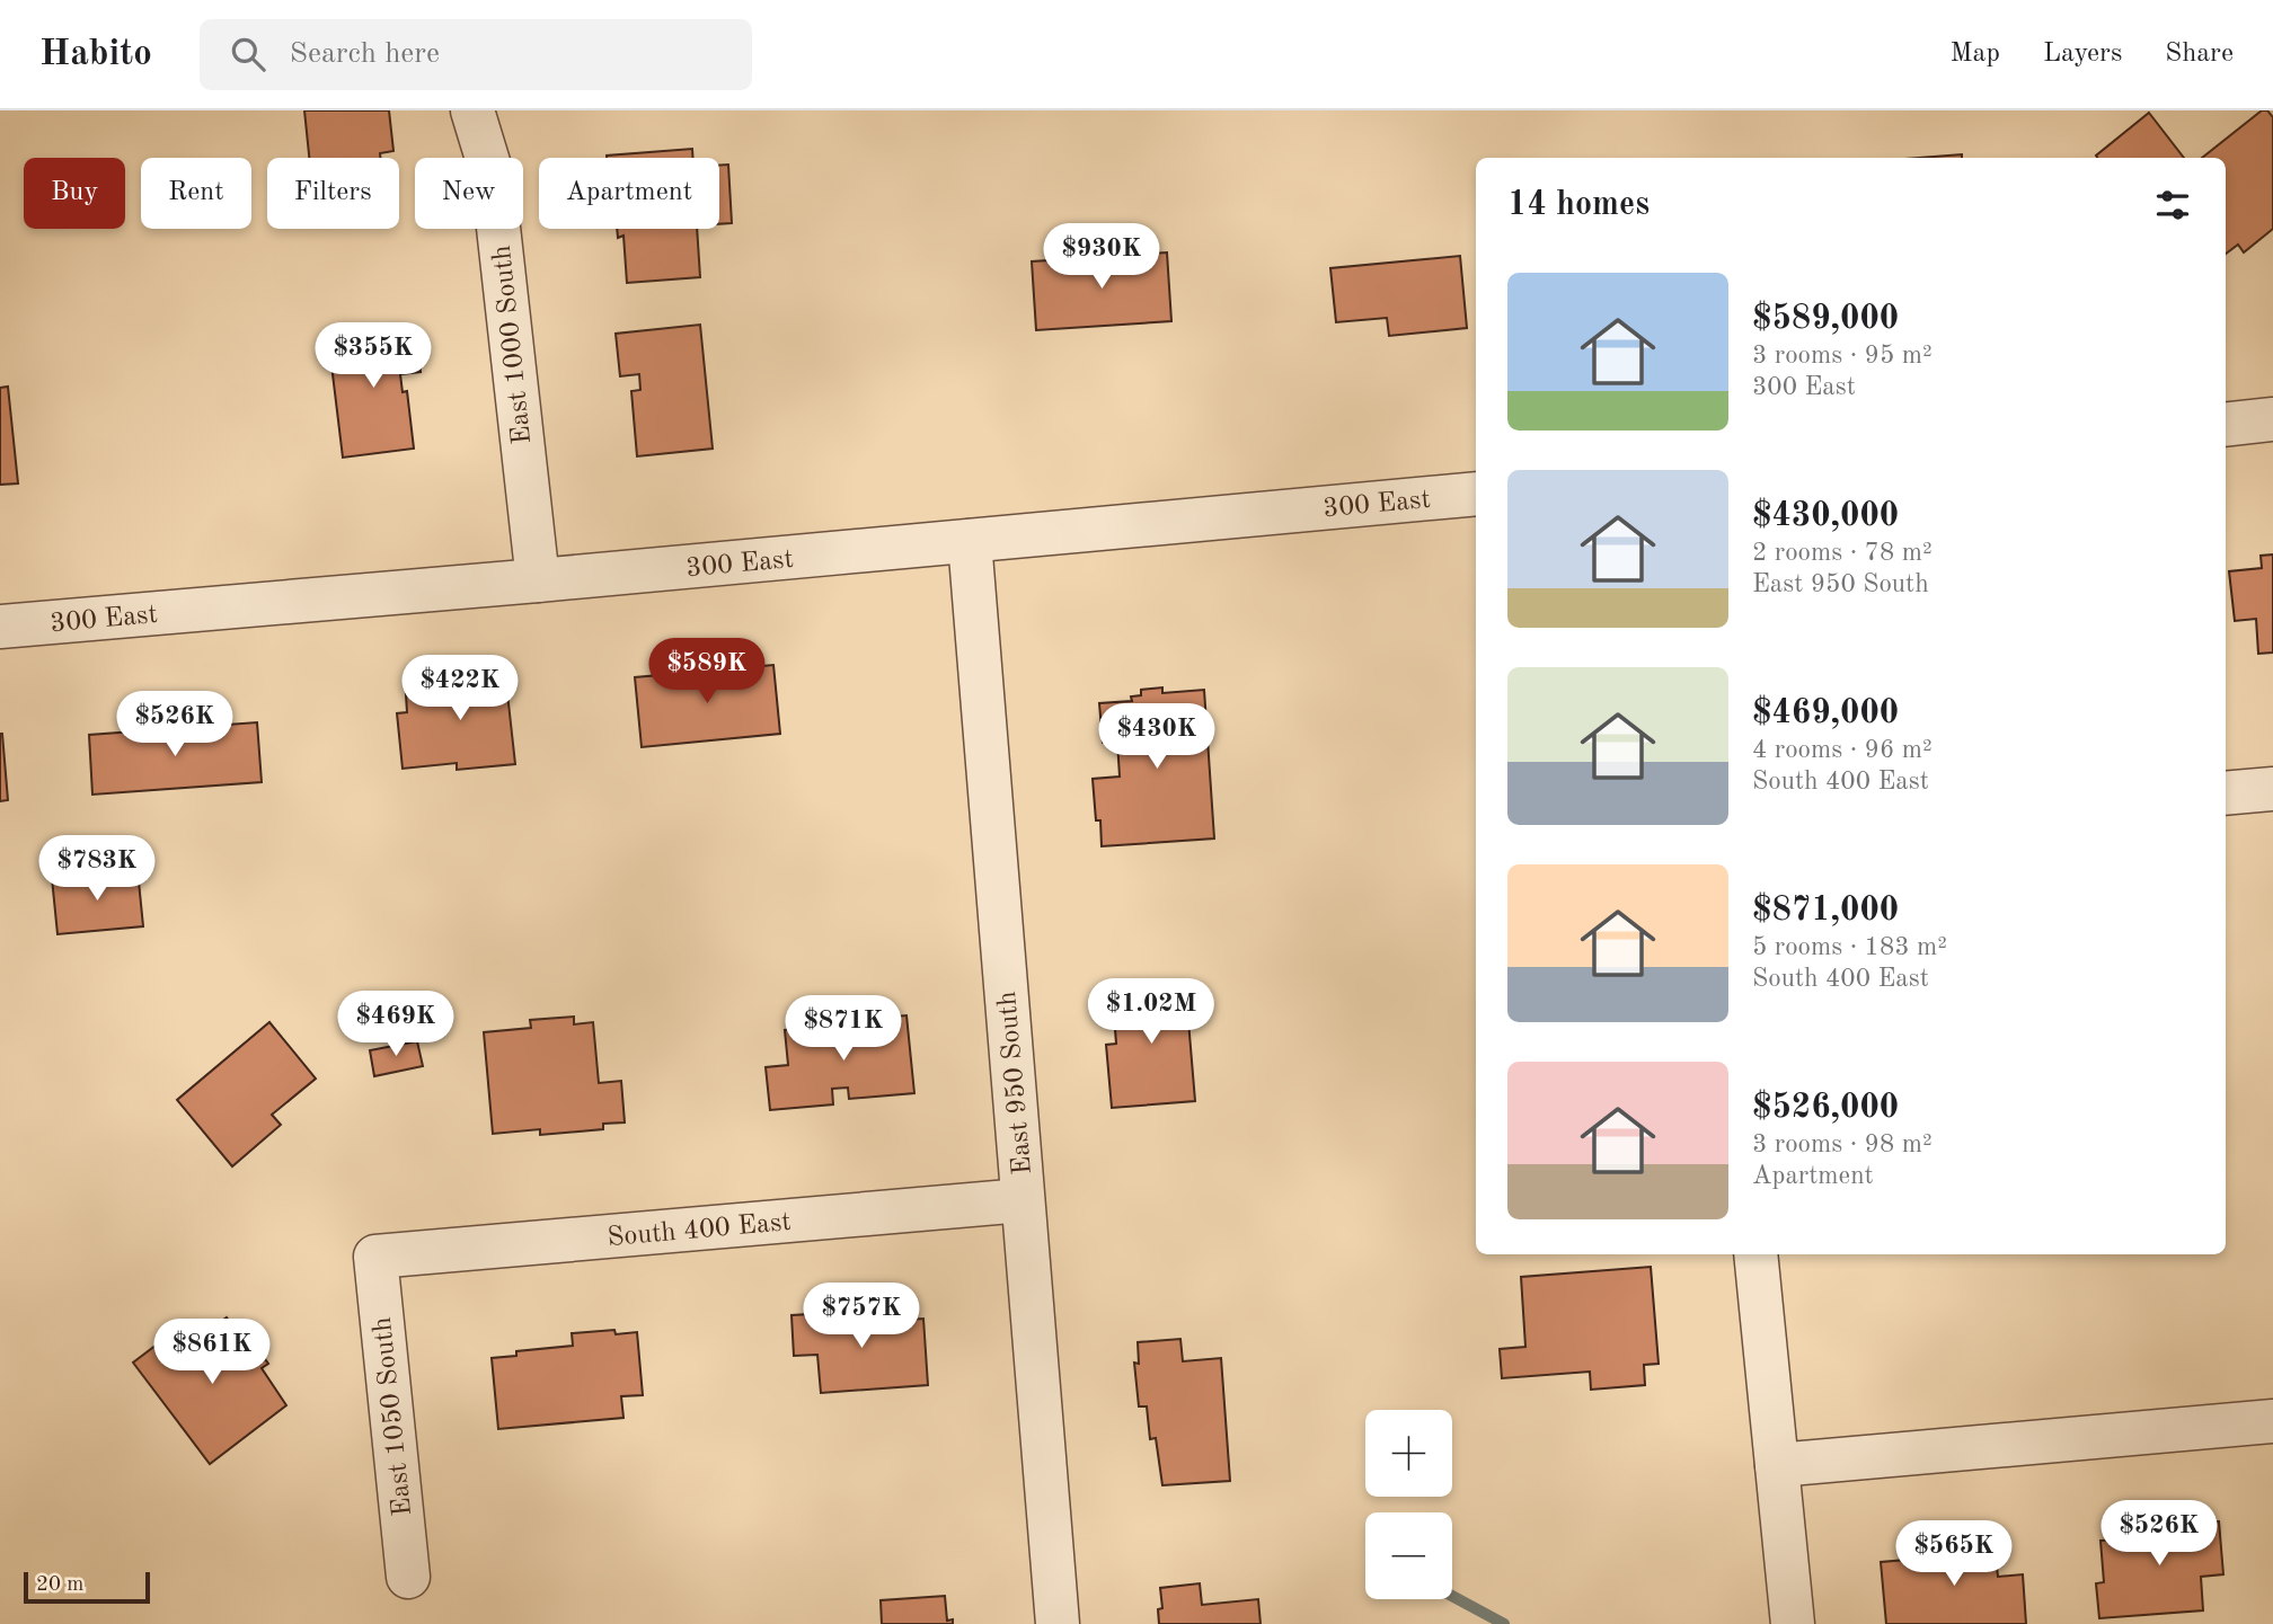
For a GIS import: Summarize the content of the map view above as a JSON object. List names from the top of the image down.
{
  "streets": {
    "street": [
      "East 1000 South",
      "300 East",
      "East 950 South",
      "South 400 East",
      "East 1050 South"
    ]
  },
  "crossings": [
    ["East 1000 South", "300 East"],
    ["300 East", "East 950 South"],
    ["East 950 South", "South 400 East"],
    ["South 400 East", "East 1050 South"]
  ],
  "scale_bar": "20 m",
  "page": {
    "header": "Habito",
    "search": "Search here",
    "nav": ["Map", "Layers", "Share"],
    "chip": [
      "Buy",
      "Rent",
      "Filters",
      "New",
      "Apartment"
    ],
    "heading": "14 homes",
    "price": [
      "$930K",
      "$355K",
      "$589K",
      "$422K",
      "$526K",
      "$430K",
      "$783K",
      "$1.02M",
      "$469K",
      "$871K",
      "$757K",
      "$861K",
      "$526K",
      "$565K"
    ],
    "list": [
      {
        "name": "$589,000",
        "note": "3 rooms · 95 m² · 300 East"
      },
      {
        "name": "$430,000",
        "note": "2 rooms · 78 m² · East 950 South"
      },
      {
        "name": "$469,000",
        "note": "4 rooms · 96 m² · South 400 East"
      },
      {
        "name": "$871,000",
        "note": "5 rooms · 183 m² · South 400 East"
      },
      {
        "name": "$526,000",
        "note": "3 rooms · 98 m² · Apartment"
      }
    ],
    "map_buttons": ["+", "−"],
    "scale": "20 m"
  }
}
